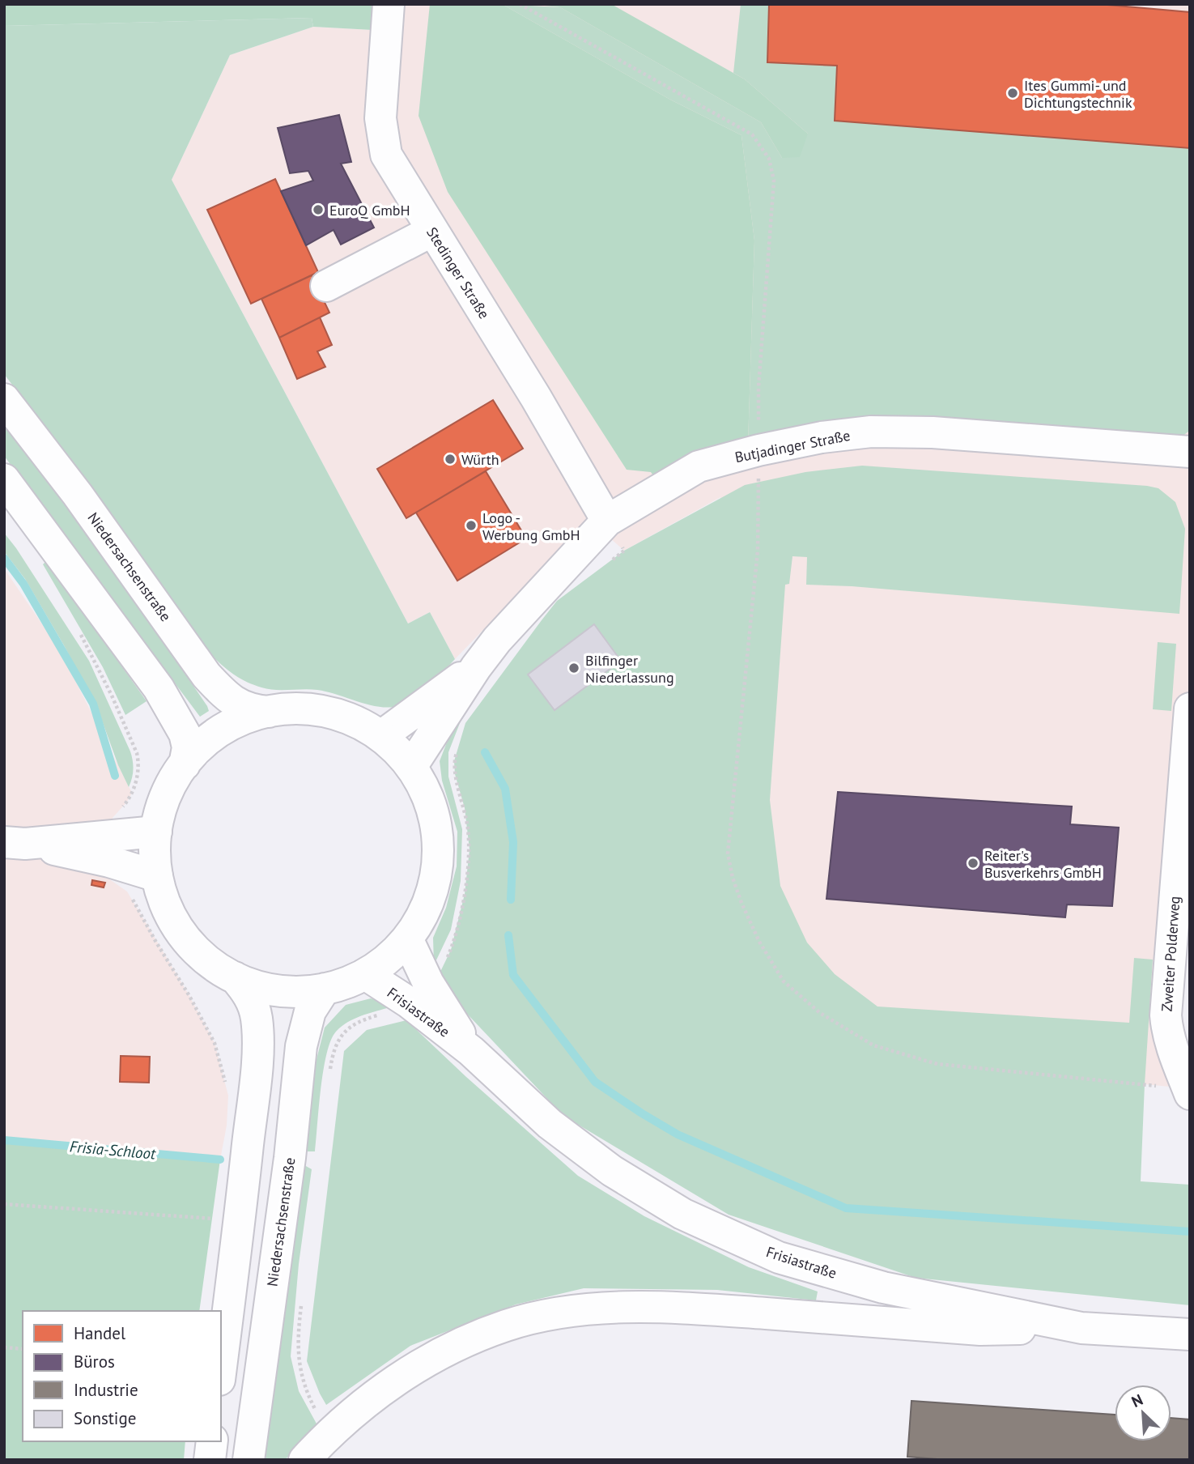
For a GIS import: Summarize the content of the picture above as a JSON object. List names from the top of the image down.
{
  "streets": {
    "main road": [
      "Stedinger Straße",
      "Butjadinger Straße",
      "Niedersachsenstraße",
      "Zweiter Polderweg",
      "Frisiastraße"
    ]
  },
  "crossings": [
    ["Stedinger Straße", "Butjadinger Straße"],
    ["Butjadinger Straße", "Niedersachsenstraße"],
    ["Niedersachsenstraße", "Frisiastraße"]
  ],
  "water": ["Frisia-Schloot"],
  "places": [
    "Ites Gummi- und Dichtungstechnik",
    "EuroQ GmbH",
    "Würth",
    "Logo - Werbung GmbH",
    "Bilfinger Niederlassung",
    "Reiter's Busverkehrs GmbH"
  ],
  "legend": [
    "Handel",
    "Büros",
    "Industrie",
    "Sonstige"
  ],
  "north": "top left"
}
